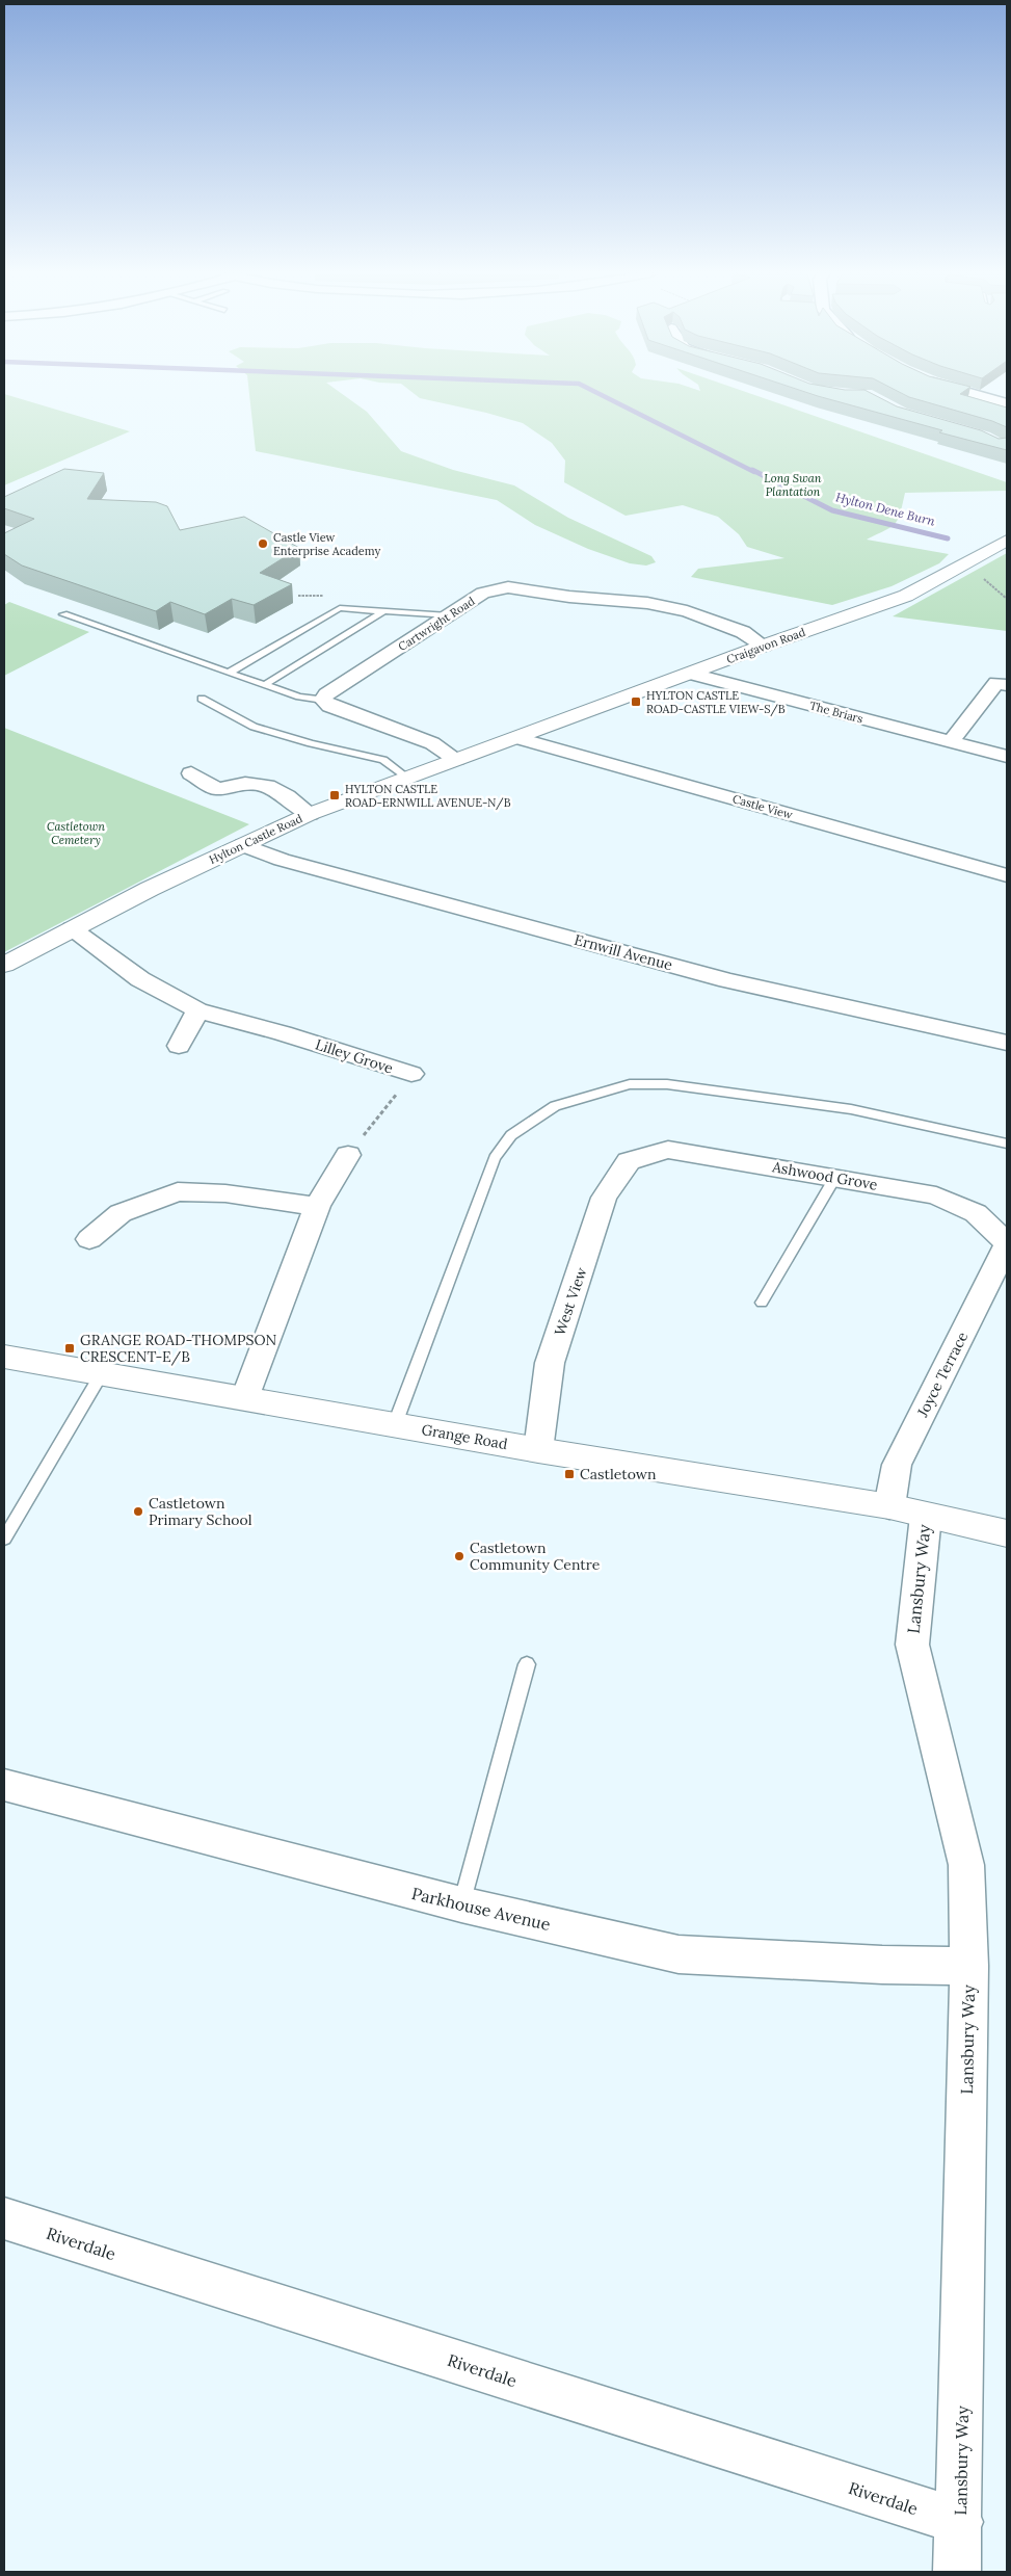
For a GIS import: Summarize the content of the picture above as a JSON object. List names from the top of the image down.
{
  "streets": {
    "street": [
      "Cartwright Road",
      "Craigavon Road",
      "The Briars",
      "Castle View",
      "Hylton Castle Road",
      "Ernwill Avenue",
      "Lilley Grove",
      "Ashwood Grove",
      "West View",
      "Joyce Terrace",
      "Grange Road",
      "Lansbury Way",
      "Parkhouse Avenue",
      "Riverdale"
    ]
  },
  "crossings": [
    ["Cartwright Road", "Craigavon Road"],
    ["Craigavon Road", "The Briars"],
    ["Craigavon Road", "Castle View"],
    ["Craigavon Road", "Hylton Castle Road"],
    ["Castle View", "Hylton Castle Road"],
    ["Hylton Castle Road", "Ernwill Avenue"],
    ["Hylton Castle Road", "Lilley Grove"],
    ["Ashwood Grove", "West View"],
    ["Ashwood Grove", "Joyce Terrace"],
    ["West View", "Grange Road"],
    ["Joyce Terrace", "Grange Road"],
    ["Grange Road", "Lansbury Way"],
    ["Lansbury Way", "Parkhouse Avenue"],
    ["Lansbury Way", "Riverdale"]
  ],
  "water": ["Hylton Dene Burn"],
  "parks": ["Long Swan Plantation", "Castletown Cemetery"],
  "places": {
    "other": ["Castle View Enterprise Academy", "Castletown Primary School", "Castletown Community Centre"],
    "transit": [
      "HYLTON CASTLE ROAD-CASTLE VIEW-S/B",
      "HYLTON CASTLE ROAD-ERNWILL AVENUE-N/B",
      "GRANGE ROAD-THOMPSON CRESCENT-E/B",
      "Castletown"
    ]
  }
}
